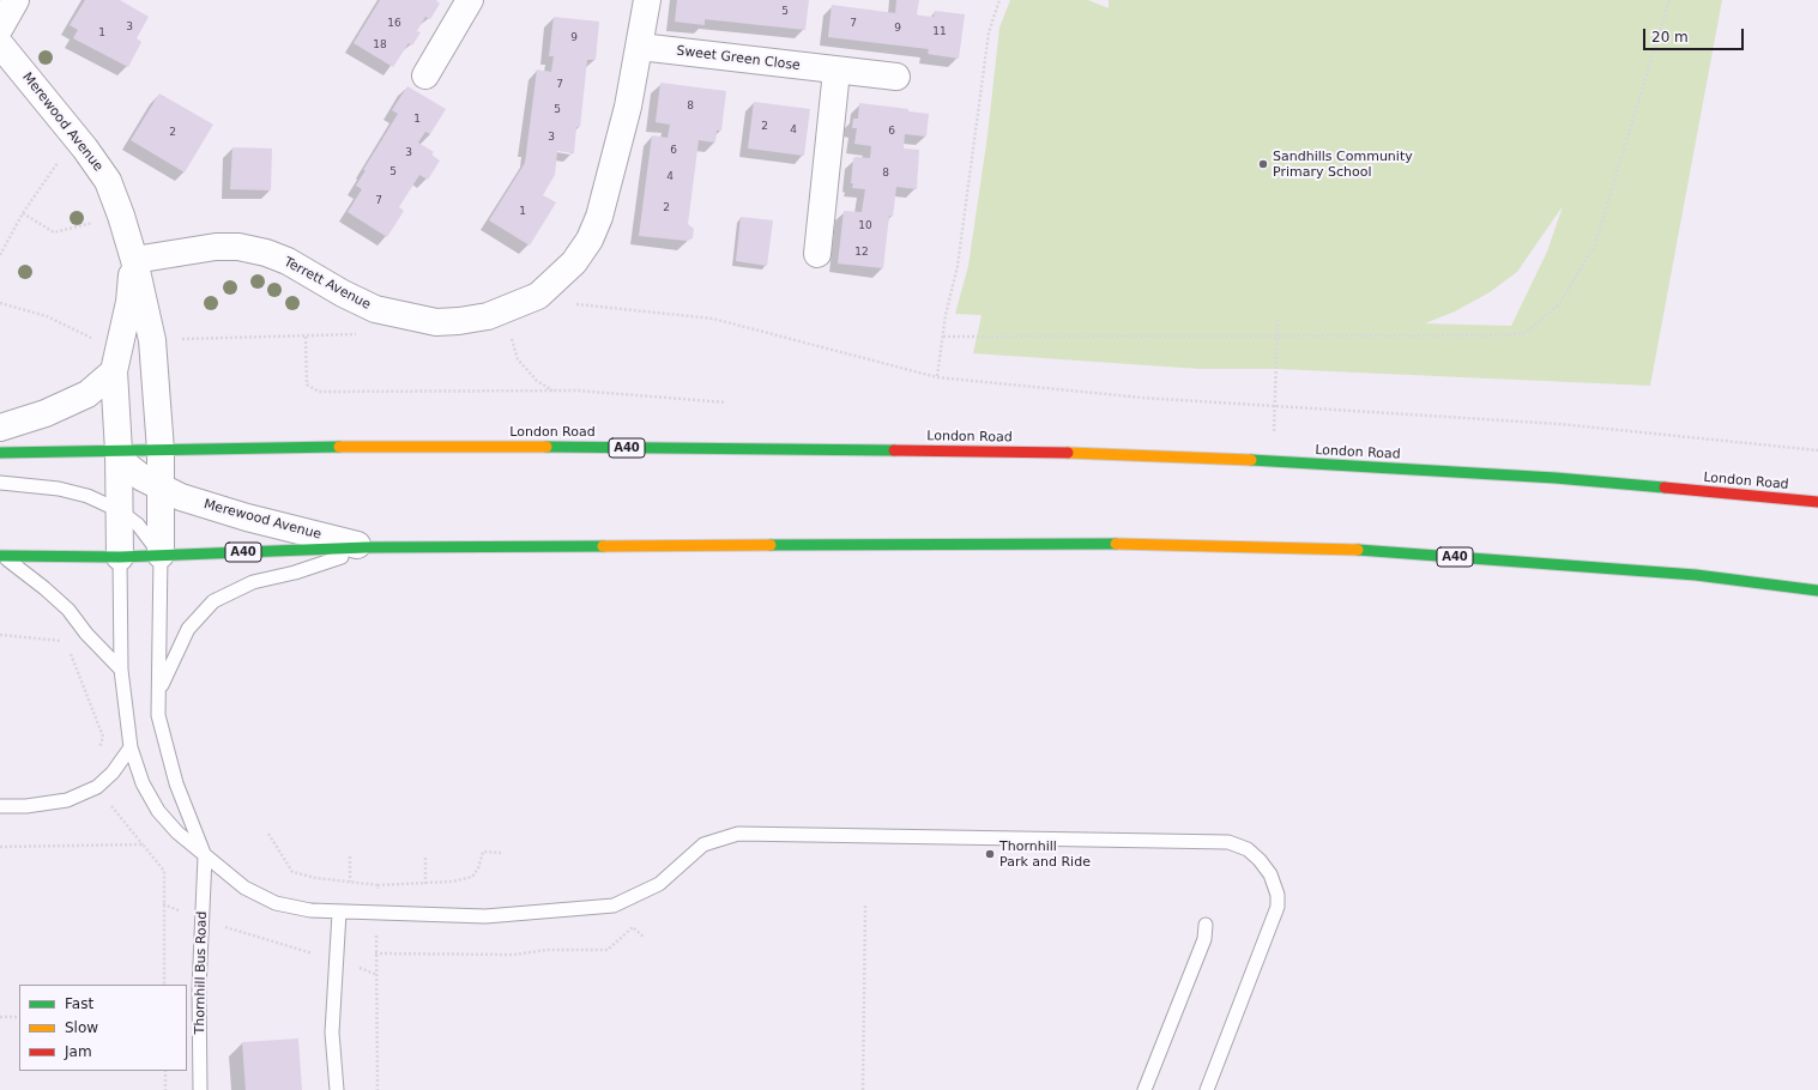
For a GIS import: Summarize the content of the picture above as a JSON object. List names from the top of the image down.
{
  "streets": {
    "highway": ["London Road", "A40"],
    "street": ["Sweet Green Close", "Merewood Avenue", "Terrett Avenue"],
    "lane": ["Thornhill Bus Road"]
  },
  "crossings": [
    ["Sweet Green Close", "Terrett Avenue"],
    ["Merewood Avenue", "Terrett Avenue"],
    ["Merewood Avenue", "London Road"],
    ["Merewood Avenue", "A40"],
    ["London Road", "A40"]
  ],
  "places": ["Sandhills Community Primary School", "Thornhill Park and Ride"],
  "house_numbers": [
    "5",
    "16",
    "7",
    "3",
    "9",
    "11",
    "1",
    "9",
    "18",
    "7",
    "8",
    "5",
    "1",
    "2",
    "4",
    "6",
    "2",
    "3",
    "6",
    "3",
    "5",
    "8",
    "4",
    "7",
    "2",
    "1",
    "10",
    "12"
  ],
  "legend": ["Fast", "Slow", "Jam"],
  "scale_bar": "20 m"
}
